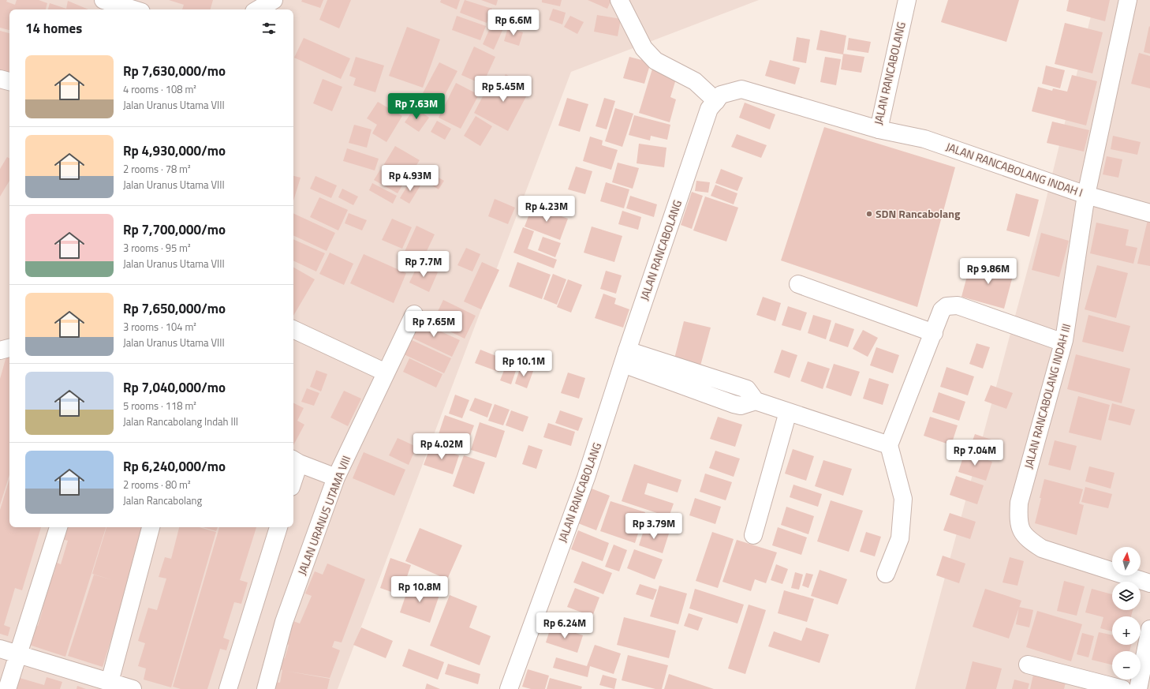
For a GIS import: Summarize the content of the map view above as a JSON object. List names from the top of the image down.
{
  "streets": {
    "street": [
      "JALAN RANCABOLANG",
      "JALAN RANCABOLANG INDAH I",
      "JALAN RANCABOLANG INDAH III",
      "JALAN URANUS UTAMA VIII"
    ]
  },
  "crossings": [
    ["JALAN RANCABOLANG", "JALAN RANCABOLANG INDAH I"],
    ["JALAN RANCABOLANG INDAH I", "JALAN RANCABOLANG INDAH III"]
  ],
  "places": ["SDN Rancabolang"],
  "north": "top",
  "page": {
    "price": [
      "Rp 6.6M",
      "Rp 5.45M",
      "Rp 7.63M",
      "Rp 4.93M",
      "Rp 4.23M",
      "Rp 7.7M",
      "Rp 9.86M",
      "Rp 7.65M",
      "Rp 10.1M",
      "Rp 4.02M",
      "Rp 7.04M",
      "Rp 3.79M",
      "Rp 10.8M",
      "Rp 6.24M"
    ],
    "heading": "14 homes",
    "list": [
      {
        "name": "Rp 7,630,000/mo",
        "note": "4 rooms · 108 m² · Jalan Uranus Utama VIII"
      },
      {
        "name": "Rp 4,930,000/mo",
        "note": "2 rooms · 78 m² · Jalan Uranus Utama VIII"
      },
      {
        "name": "Rp 7,700,000/mo",
        "note": "3 rooms · 95 m² · Jalan Uranus Utama VIII"
      },
      {
        "name": "Rp 7,650,000/mo",
        "note": "3 rooms · 104 m² · Jalan Uranus Utama VIII"
      },
      {
        "name": "Rp 7,040,000/mo",
        "note": "5 rooms · 118 m² · Jalan Rancabolang Indah III"
      },
      {
        "name": "Rp 6,240,000/mo",
        "note": "2 rooms · 80 m² · Jalan Rancabolang"
      }
    ],
    "map_buttons": ["+", "−"]
  }
}
